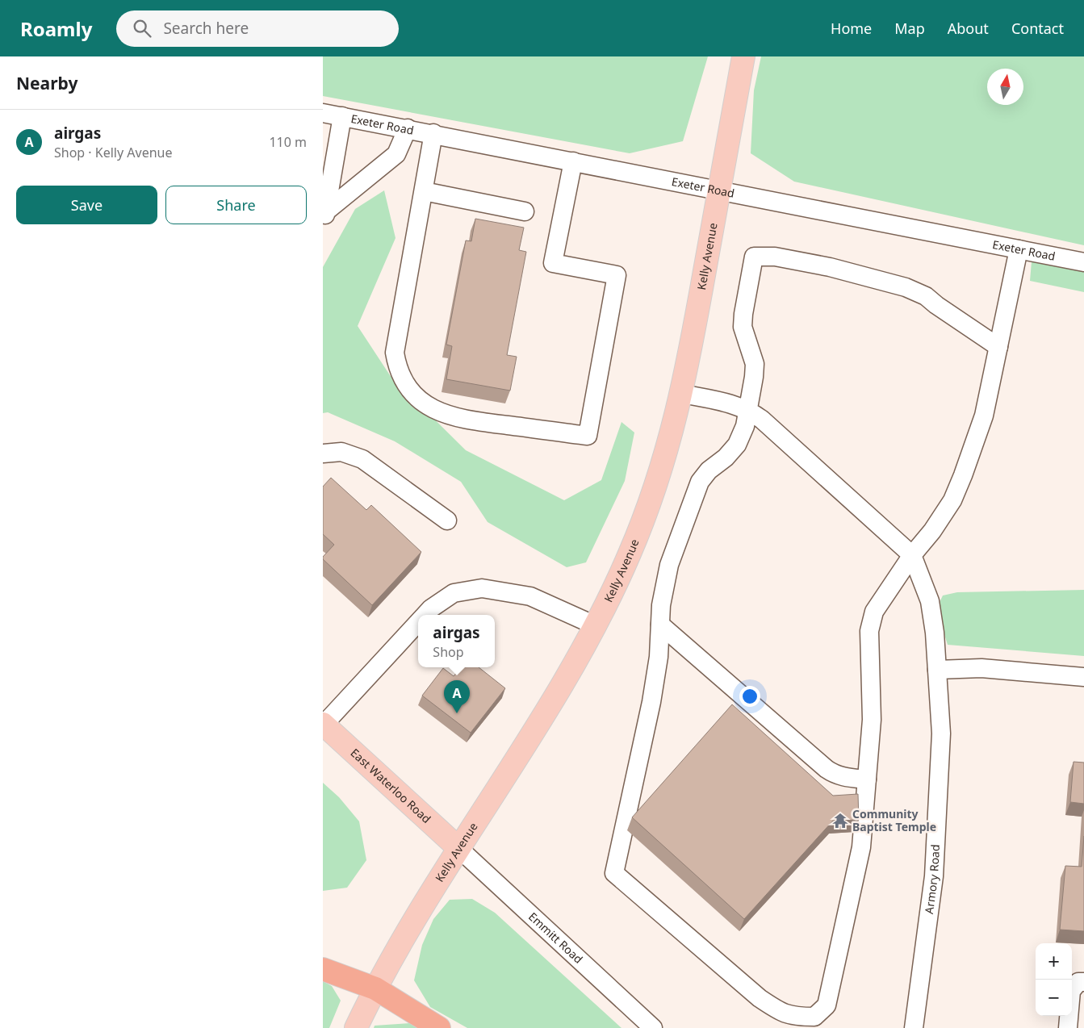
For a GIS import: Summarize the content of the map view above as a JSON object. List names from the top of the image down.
{
  "streets": {
    "main road": ["Kelly Avenue", "East Waterloo Road"],
    "street": ["Exeter Road", "Armory Road", "Emmitt Road"]
  },
  "crossings": [
    ["Exeter Road", "Kelly Avenue"],
    ["Kelly Avenue", "East Waterloo Road"],
    ["Kelly Avenue", "Emmitt Road"],
    ["East Waterloo Road", "Emmitt Road"]
  ],
  "places": {
    "temple": ["Community Baptist Temple"]
  },
  "north": "top",
  "page": {
    "header": "Roamly",
    "search": "Search here",
    "nav": [
      "Home",
      "Map",
      "About",
      "Contact"
    ],
    "heading": "Nearby",
    "list": [
      {
        "mark": "A",
        "name": "airgas",
        "note": "Shop · Kelly Avenue",
        "value": "110 m"
      }
    ],
    "buttons": ["Save", "Share"],
    "popup": ["airgas", "Shop"],
    "pins": "A",
    "map_buttons": ["+", "−"]
  }
}
